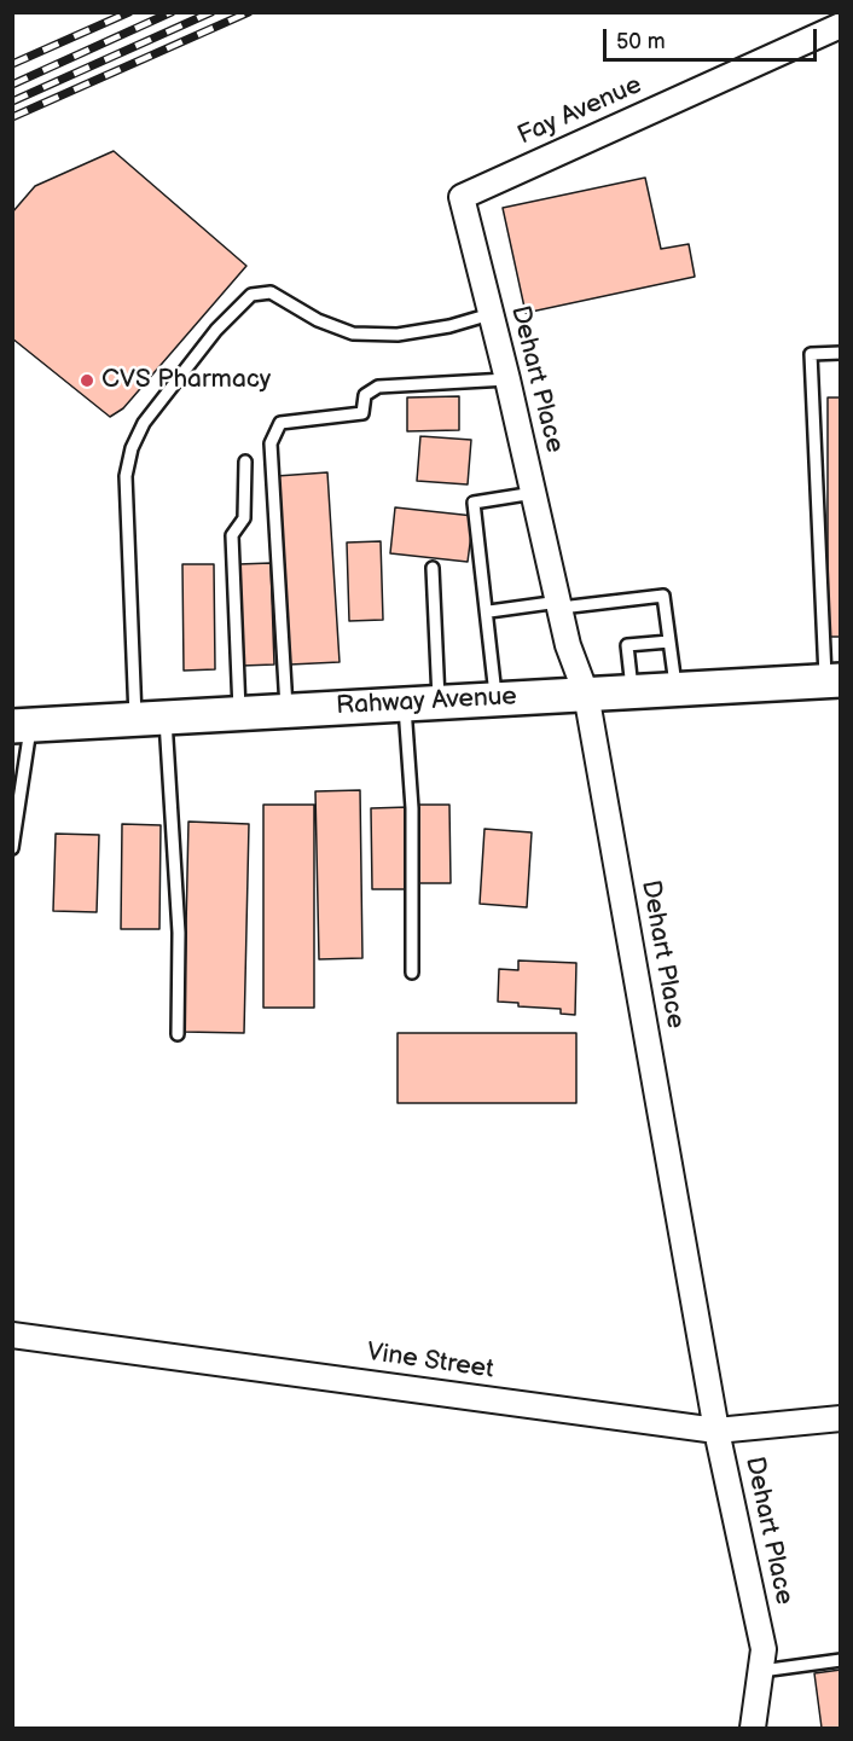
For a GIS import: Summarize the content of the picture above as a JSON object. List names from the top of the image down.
{
  "streets": {
    "main road": ["Rahway Avenue"],
    "street": ["Fay Avenue", "Dehart Place", "Vine Street"]
  },
  "crossings": [
    ["Fay Avenue", "Dehart Place"],
    ["Dehart Place", "Rahway Avenue"],
    ["Dehart Place", "Vine Street"]
  ],
  "places": ["CVS Pharmacy"],
  "scale_bar": "50 m"
}
